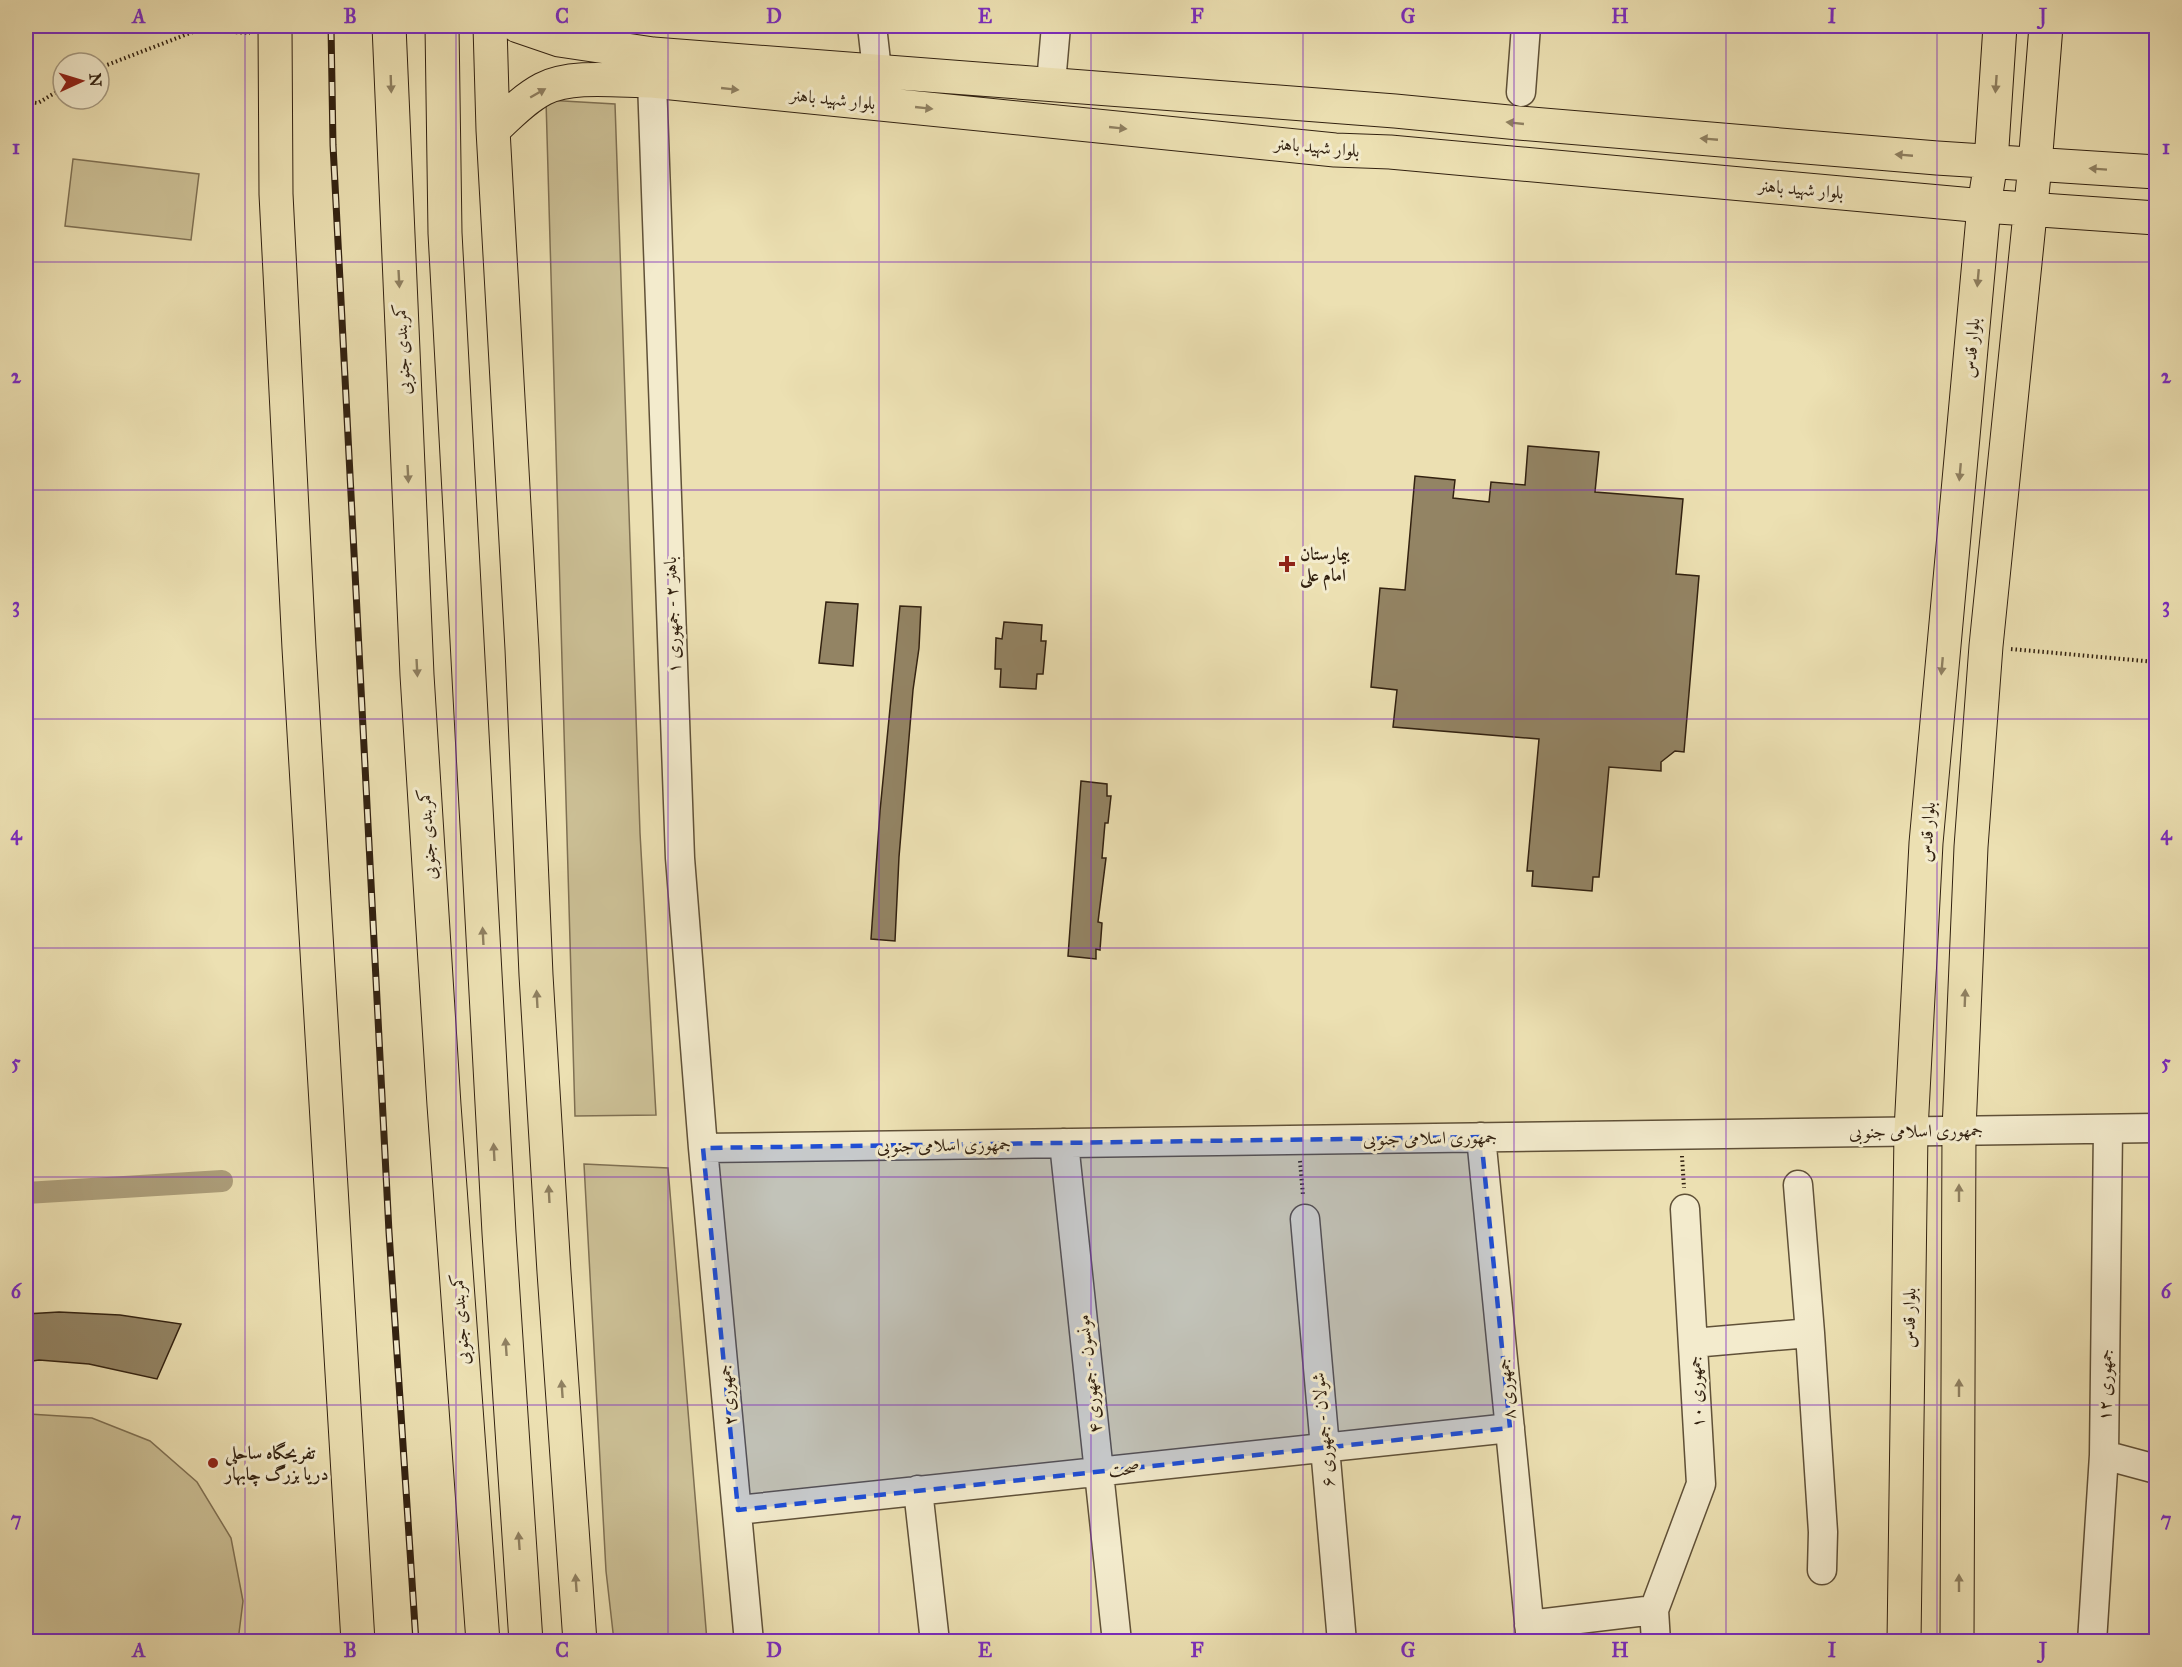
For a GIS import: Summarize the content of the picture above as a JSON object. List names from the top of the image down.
{
  "streets": {
    "main road": ["بلوار شهید باهنر", "بلوار قدس", "کمربندی جنوبی"],
    "street": [
      "باهنر ۲ - جمهوری ۱",
      "جمهوری اسلامی جنوبی",
      "مونسون - جمهوری ۴",
      "جمهوری ۱۲",
      "جمهوری ۸",
      "جمهوری ۱۰",
      "جمهوری ۲",
      "شولان - جمهوری ۶",
      "صحت"
    ]
  },
  "crossings": [
    ["بلوار شهید باهنر", "بلوار قدس"],
    ["بلوار شهید باهنر", "باهنر ۲ - جمهوری ۱"],
    ["بلوار قدس", "جمهوری اسلامی جنوبی"],
    ["باهنر ۲ - جمهوری ۱", "جمهوری اسلامی جنوبی"],
    ["باهنر ۲ - جمهوری ۱", "جمهوری ۲"],
    ["جمهوری اسلامی جنوبی", "مونسون - جمهوری ۴"],
    ["جمهوری اسلامی جنوبی", "جمهوری ۱۲"],
    ["جمهوری اسلامی جنوبی", "جمهوری ۸"],
    ["جمهوری اسلامی جنوبی", "جمهوری ۲"],
    ["مونسون - جمهوری ۴", "صحت"],
    ["جمهوری ۸", "صحت"],
    ["جمهوری ۲", "صحت"],
    ["شولان - جمهوری ۶", "صحت"]
  ],
  "places": {
    "health": ["بیمارستان امام علی"],
    "other": ["تفریحگاه ساحلی دریا بزرگ چابهار"]
  },
  "north": "right",
  "grid": {
    "columns": [
      "A",
      "B",
      "C",
      "D",
      "E",
      "F",
      "G",
      "H",
      "I",
      "J"
    ],
    "rows": [
      "1",
      "2",
      "3",
      "4",
      "5",
      "6",
      "7"
    ]
  }
}
